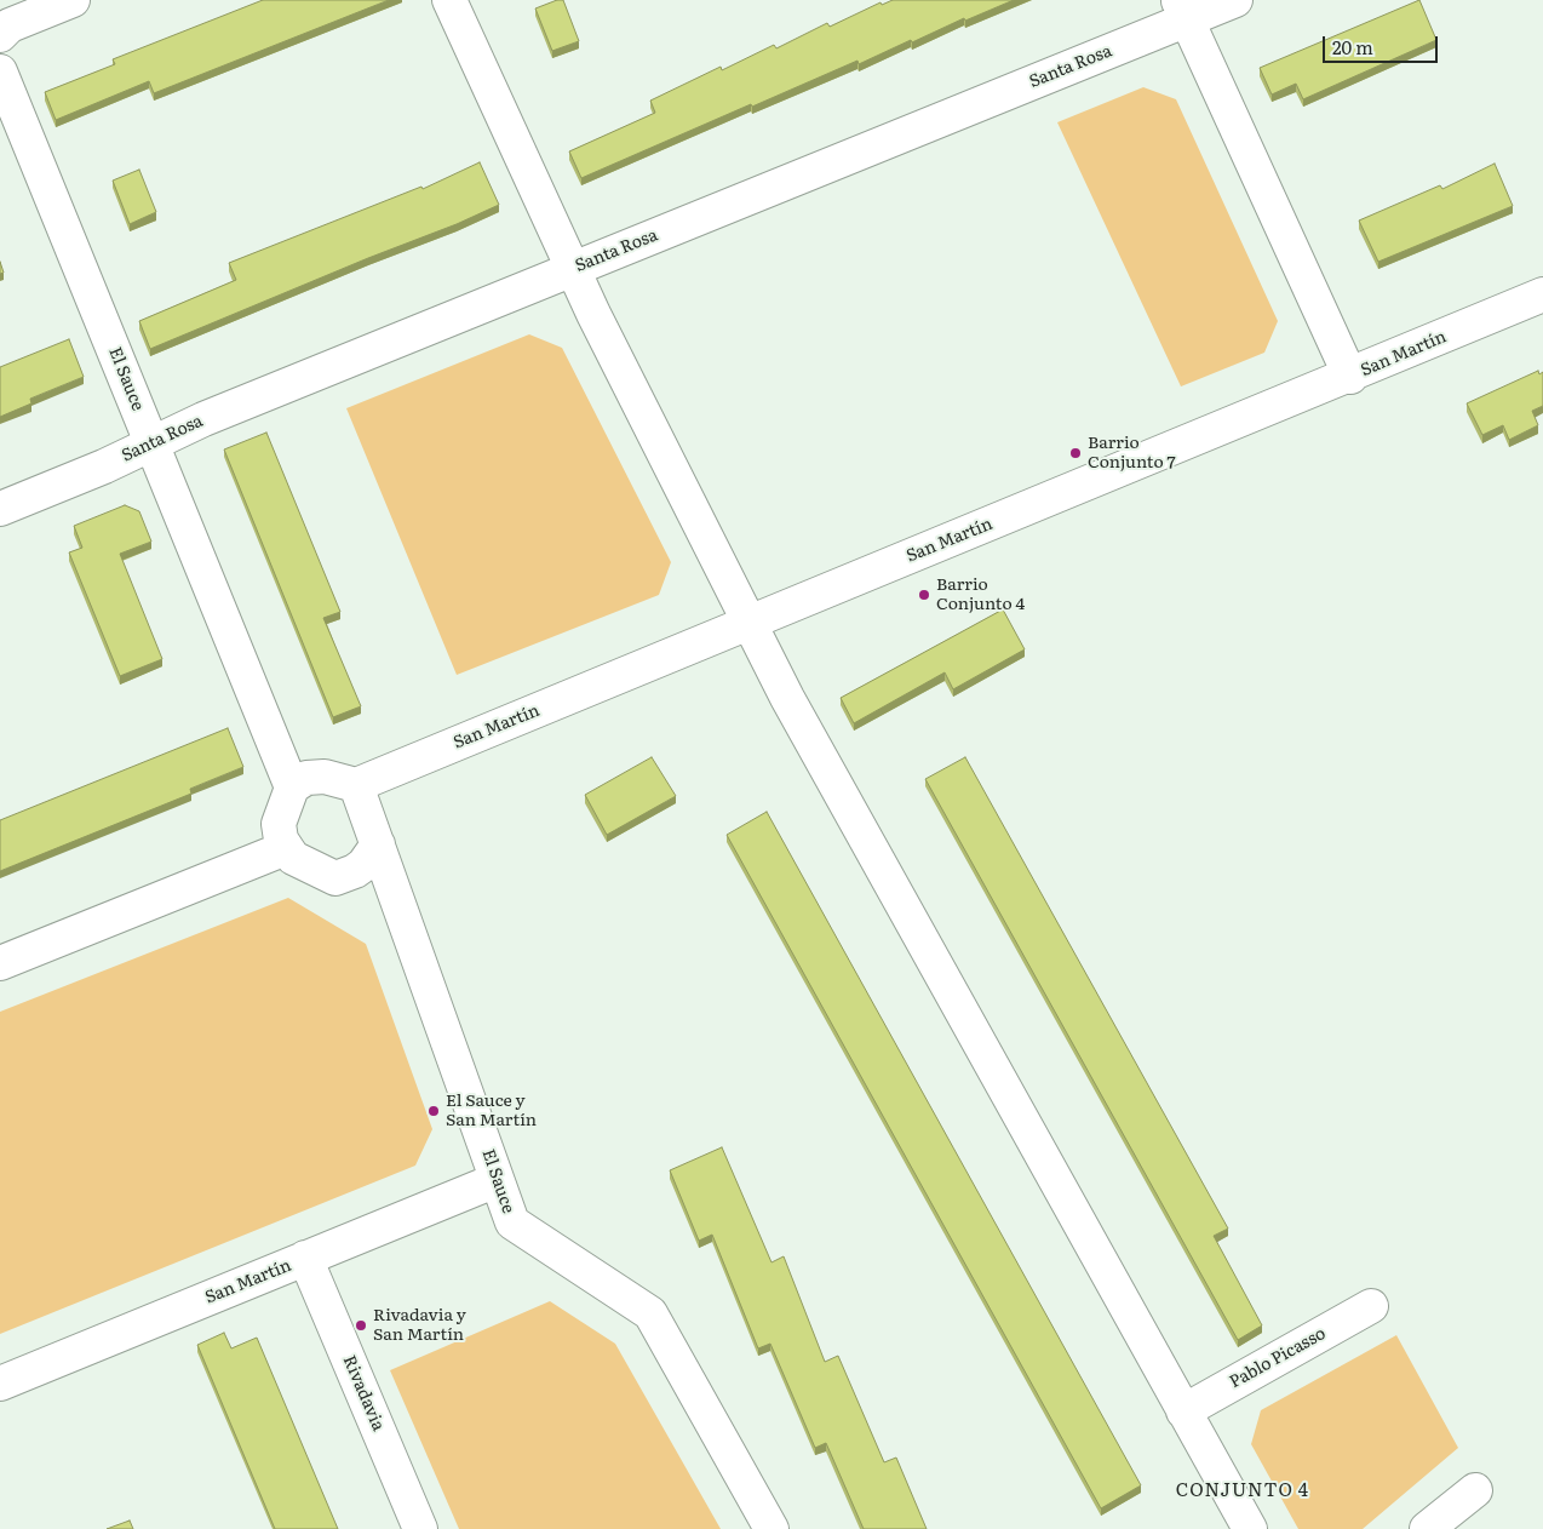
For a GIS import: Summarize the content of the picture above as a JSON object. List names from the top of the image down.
{
  "streets": {
    "street": [
      "Santa Rosa",
      "San Martín",
      "El Sauce",
      "Pablo Picasso",
      "Rivadavia"
    ]
  },
  "crossings": [
    ["Santa Rosa", "El Sauce"],
    ["San Martín", "El Sauce"],
    ["San Martín", "Rivadavia"]
  ],
  "districts": ["CONJUNTO 4"],
  "places": [
    "Barrio Conjunto 7",
    "Barrio Conjunto 4",
    "El Sauce y San Martín",
    "Rivadavia y San Martín"
  ],
  "scale_bar": "20 m"
}
